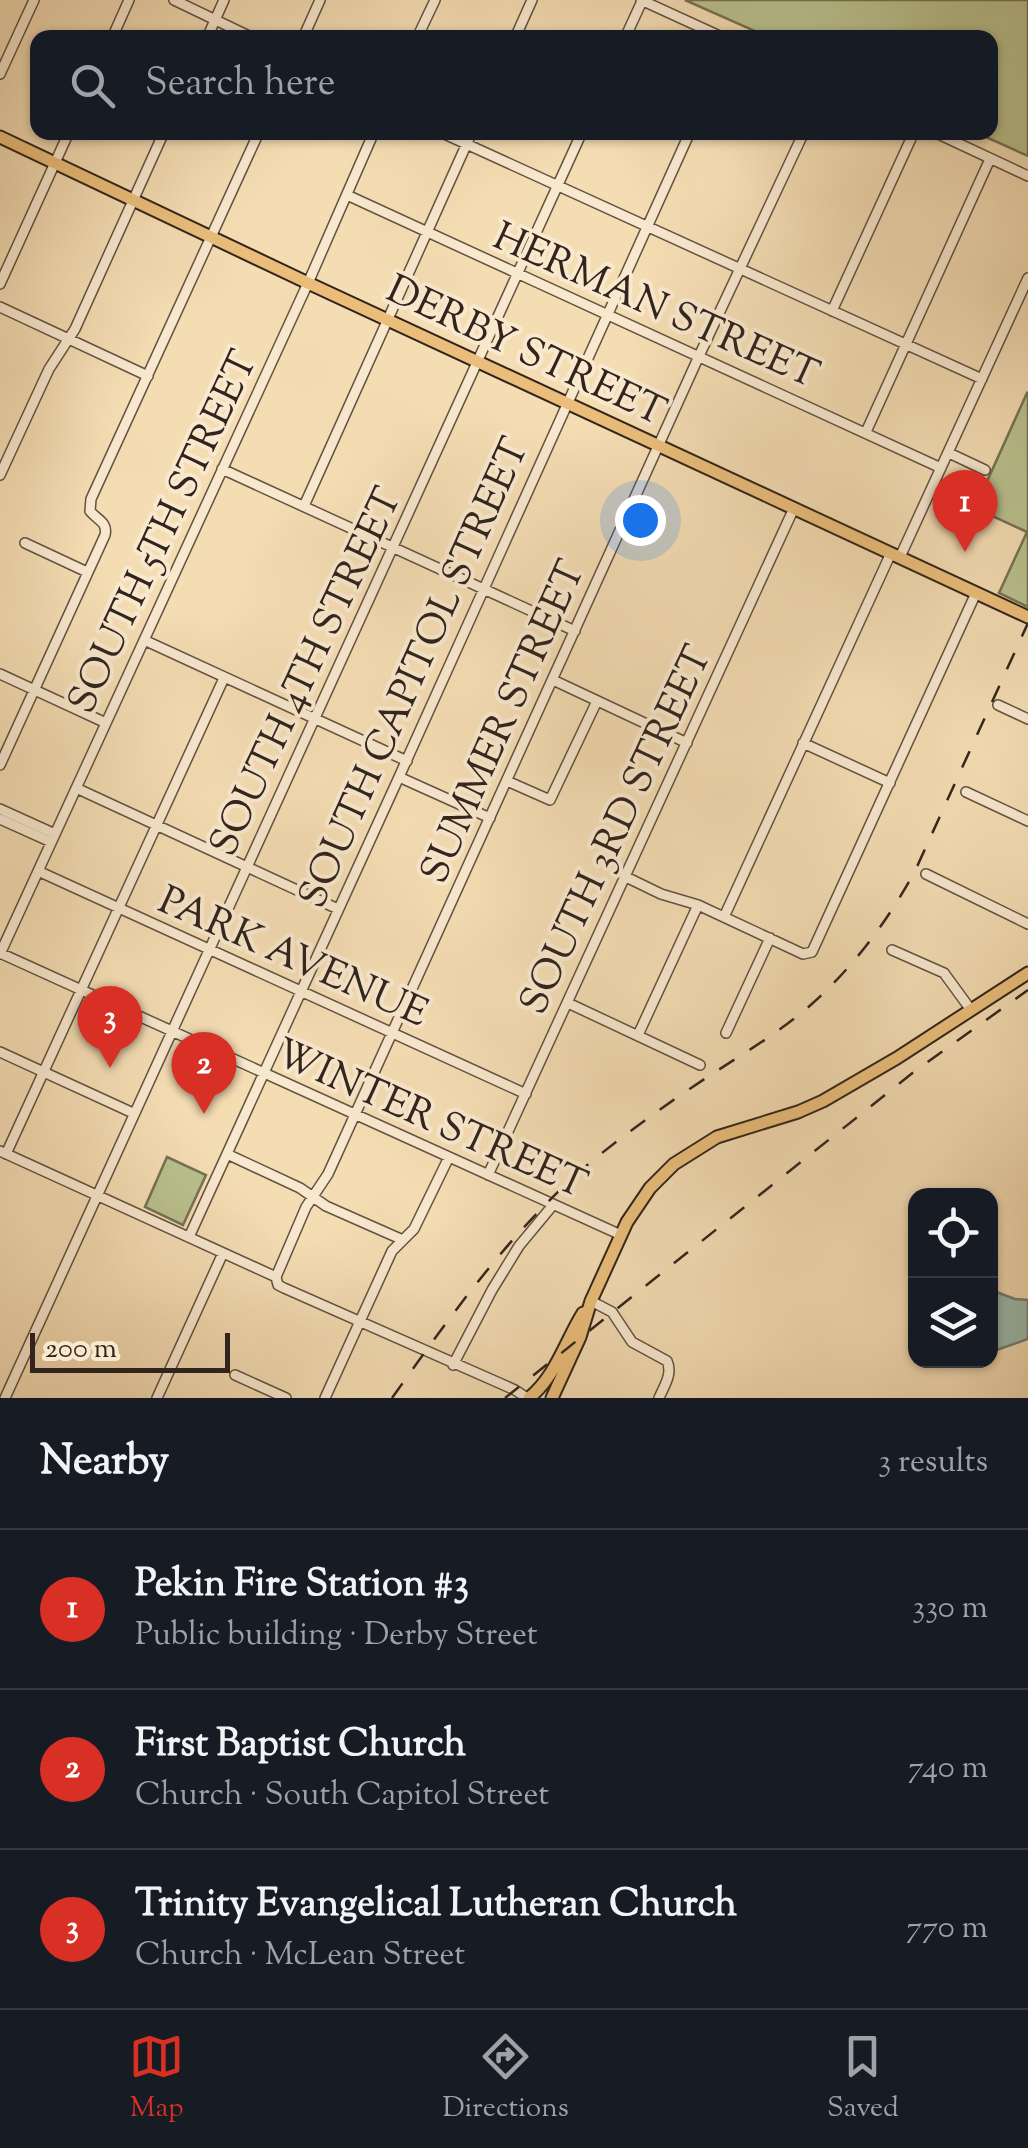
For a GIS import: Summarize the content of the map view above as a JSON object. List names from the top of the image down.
{
  "streets": {
    "main road": ["DERBY STREET"],
    "street": [
      "HERMAN STREET",
      "SOUTH 5TH STREET",
      "SOUTH 4TH STREET",
      "SOUTH CAPITOL STREET",
      "SUMMER STREET",
      "SOUTH 3RD STREET",
      "PARK AVENUE",
      "WINTER STREET"
    ]
  },
  "crossings": [
    ["HERMAN STREET", "SOUTH 5TH STREET"],
    ["HERMAN STREET", "SOUTH 4TH STREET"],
    ["HERMAN STREET", "SOUTH CAPITOL STREET"],
    ["HERMAN STREET", "SUMMER STREET"],
    ["DERBY STREET", "SOUTH 5TH STREET"],
    ["DERBY STREET", "SOUTH 4TH STREET"],
    ["DERBY STREET", "SOUTH CAPITOL STREET"],
    ["DERBY STREET", "SUMMER STREET"],
    ["DERBY STREET", "SOUTH 3RD STREET"],
    ["SOUTH 5TH STREET", "PARK AVENUE"],
    ["SOUTH 5TH STREET", "WINTER STREET"],
    ["SOUTH 4TH STREET", "PARK AVENUE"],
    ["SOUTH 4TH STREET", "WINTER STREET"],
    ["SOUTH CAPITOL STREET", "PARK AVENUE"],
    ["SOUTH CAPITOL STREET", "WINTER STREET"],
    ["SUMMER STREET", "PARK AVENUE"],
    ["SUMMER STREET", "WINTER STREET"],
    ["SOUTH 3RD STREET", "PARK AVENUE"],
    ["SOUTH 3RD STREET", "WINTER STREET"]
  ],
  "scale_bar": "200 m",
  "page": {
    "search": "Search here",
    "pins": ["1", "3", "2"],
    "scale": "200 m",
    "heading": ["Nearby", "3 results"],
    "list": [
      {
        "mark": "1",
        "name": "Pekin Fire Station #3",
        "note": "Public building · Derby Street",
        "value": "330 m"
      },
      {
        "mark": "2",
        "name": "First Baptist Church",
        "note": "Church · South Capitol Street",
        "value": "740 m"
      },
      {
        "mark": "3",
        "name": "Trinity Evangelical Lutheran Church",
        "note": "Church · McLean Street",
        "value": "770 m"
      }
    ],
    "nav": ["Map", "Directions", "Saved"]
  }
}
